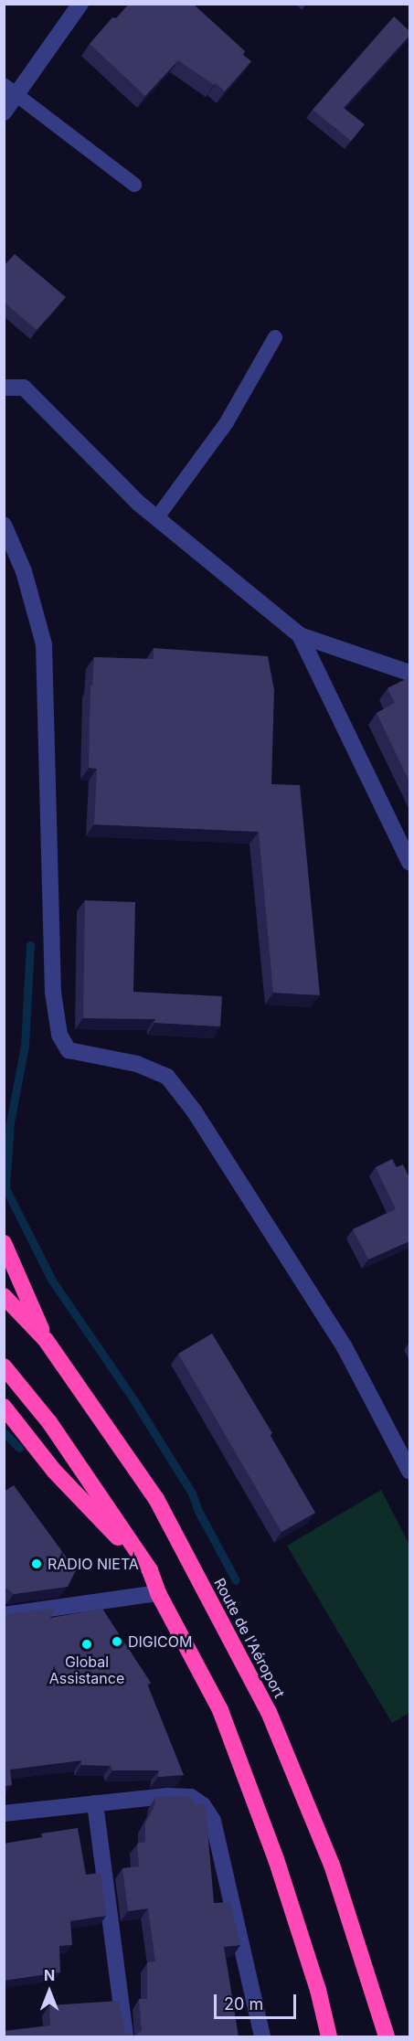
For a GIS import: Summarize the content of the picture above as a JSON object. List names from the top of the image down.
{
  "streets": {
    "highway": ["Route de l'Aéroport"]
  },
  "places": ["RADIO NIETA", "DIGICOM", "Global Assistance"],
  "scale_bar": "20 m",
  "north": "top"
}
